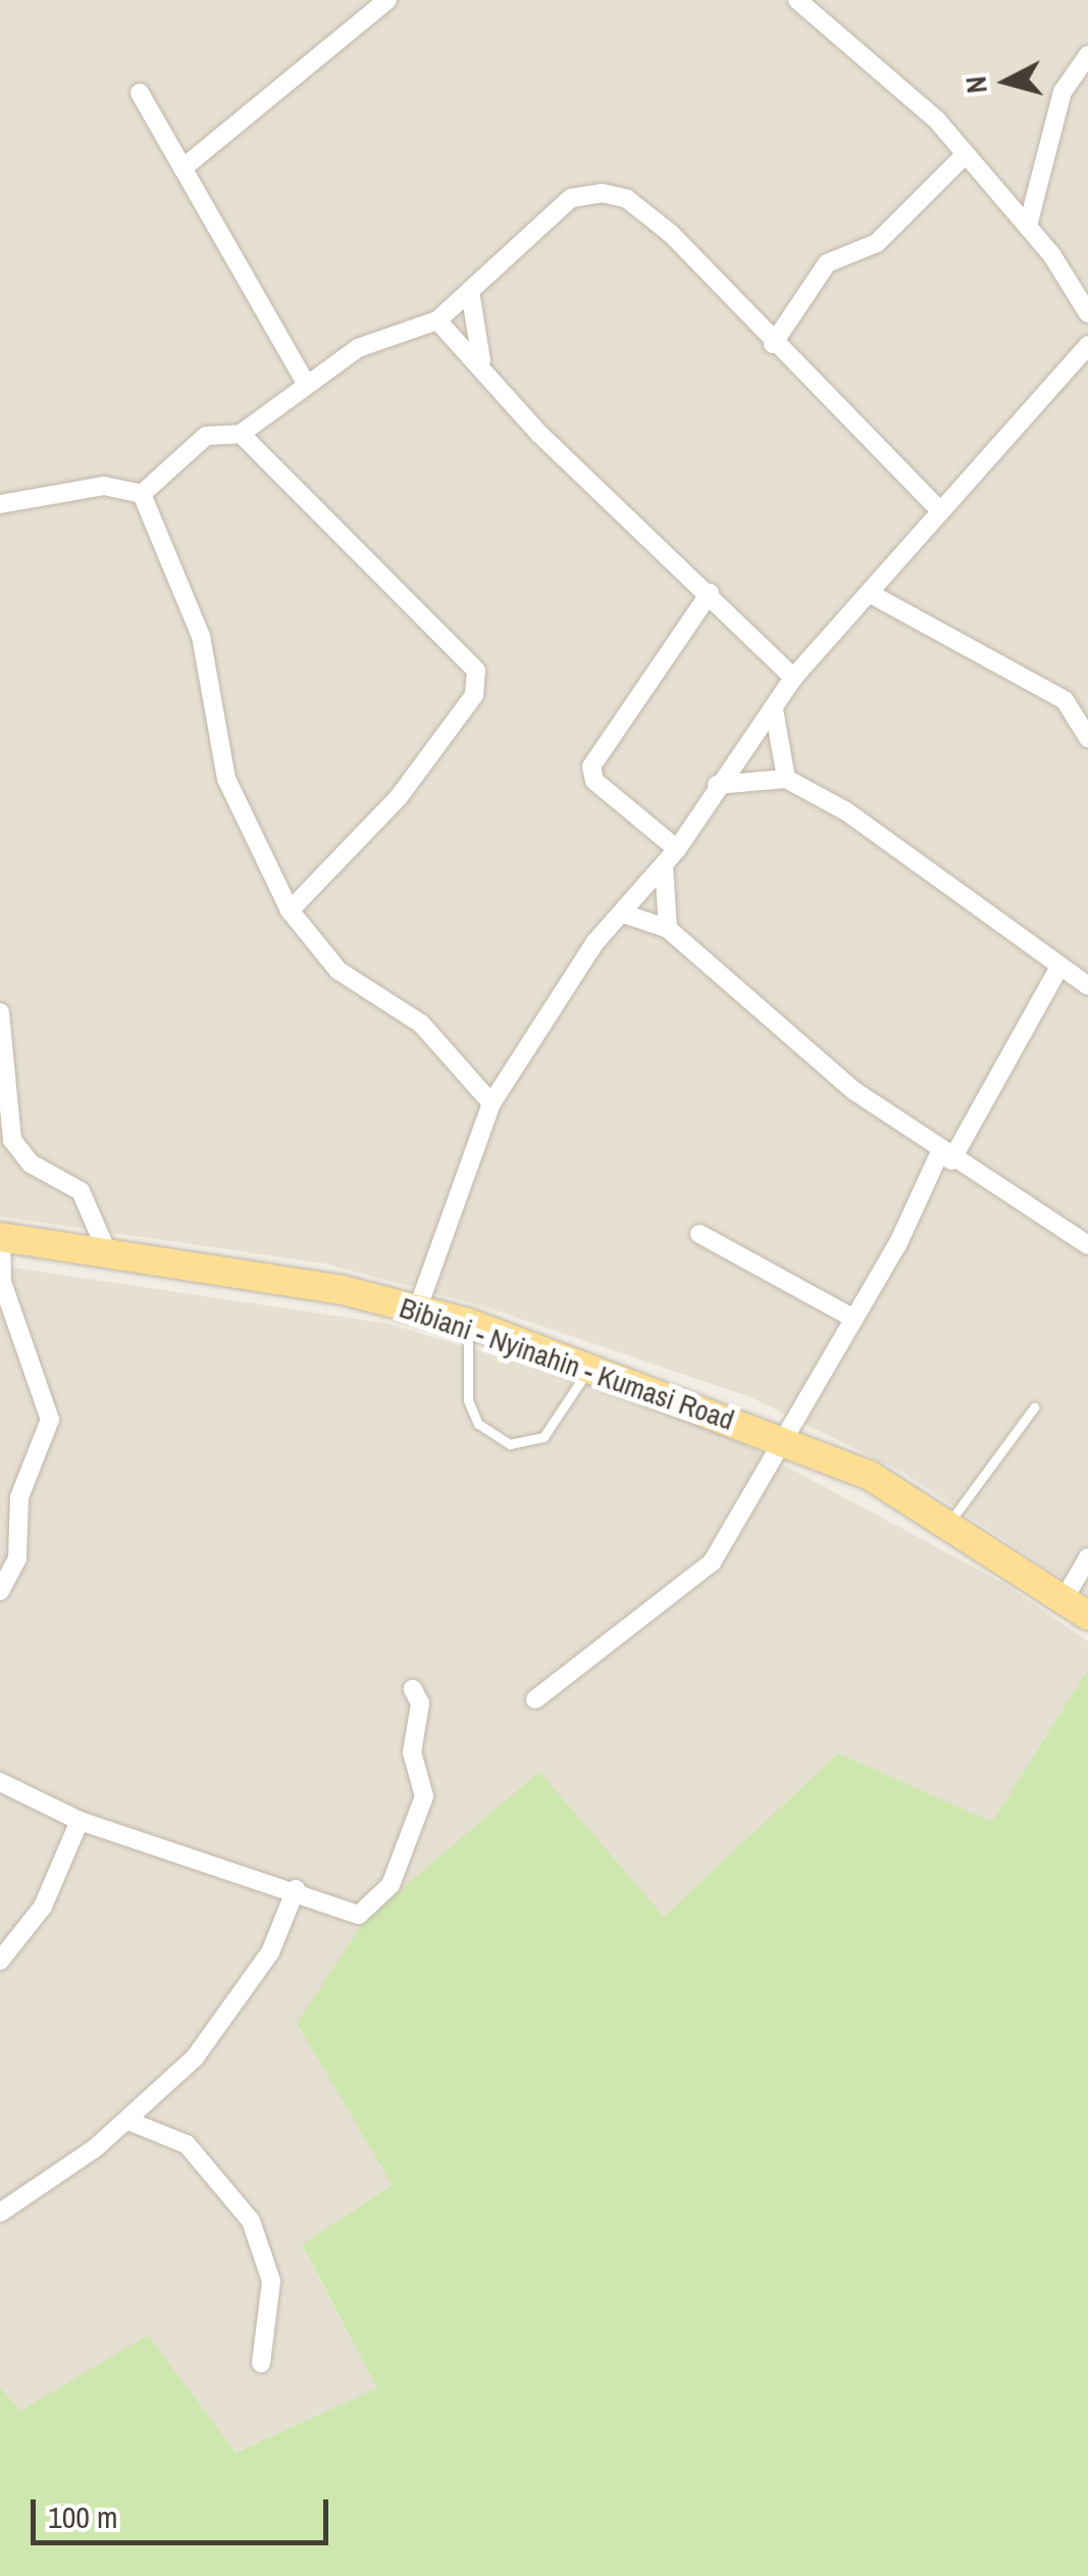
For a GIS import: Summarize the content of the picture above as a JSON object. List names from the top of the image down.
{
  "streets": {
    "main road": ["Bibiani - Nyinahin - Kumasi Road"]
  },
  "scale_bar": "100 m",
  "north": "left"
}
